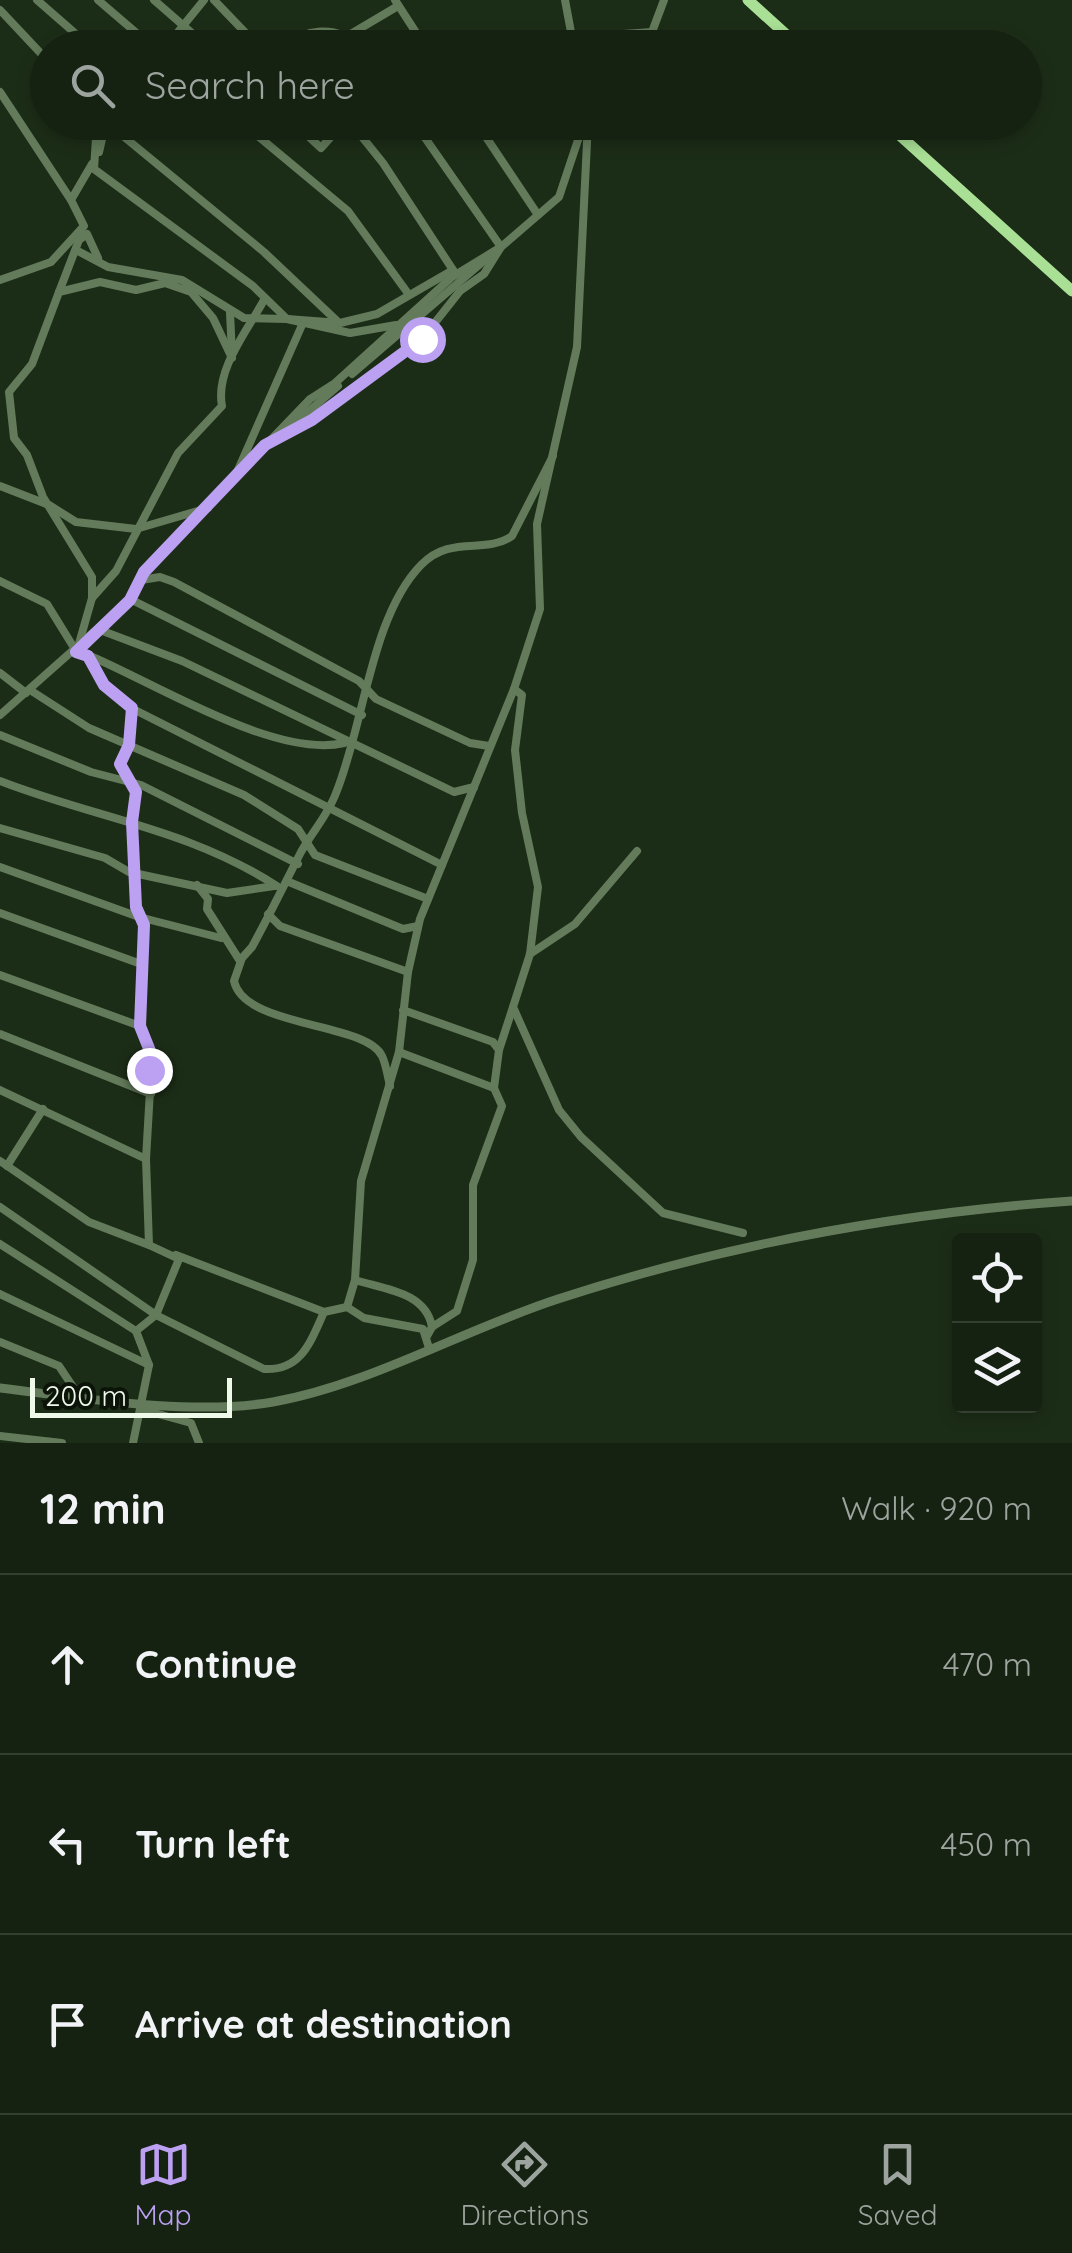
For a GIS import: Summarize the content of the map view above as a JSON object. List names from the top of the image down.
{
  "scale_bar": "200 m",
  "page": {
    "search": "Search here",
    "scale": "200 m",
    "heading": ["12 min", "Walk · 920 m"],
    "list": [
      ["Continue", "470 m"],
      ["Turn left", "450 m"],
      "Arrive at destination"
    ],
    "nav": ["Map", "Directions", "Saved"]
  }
}
